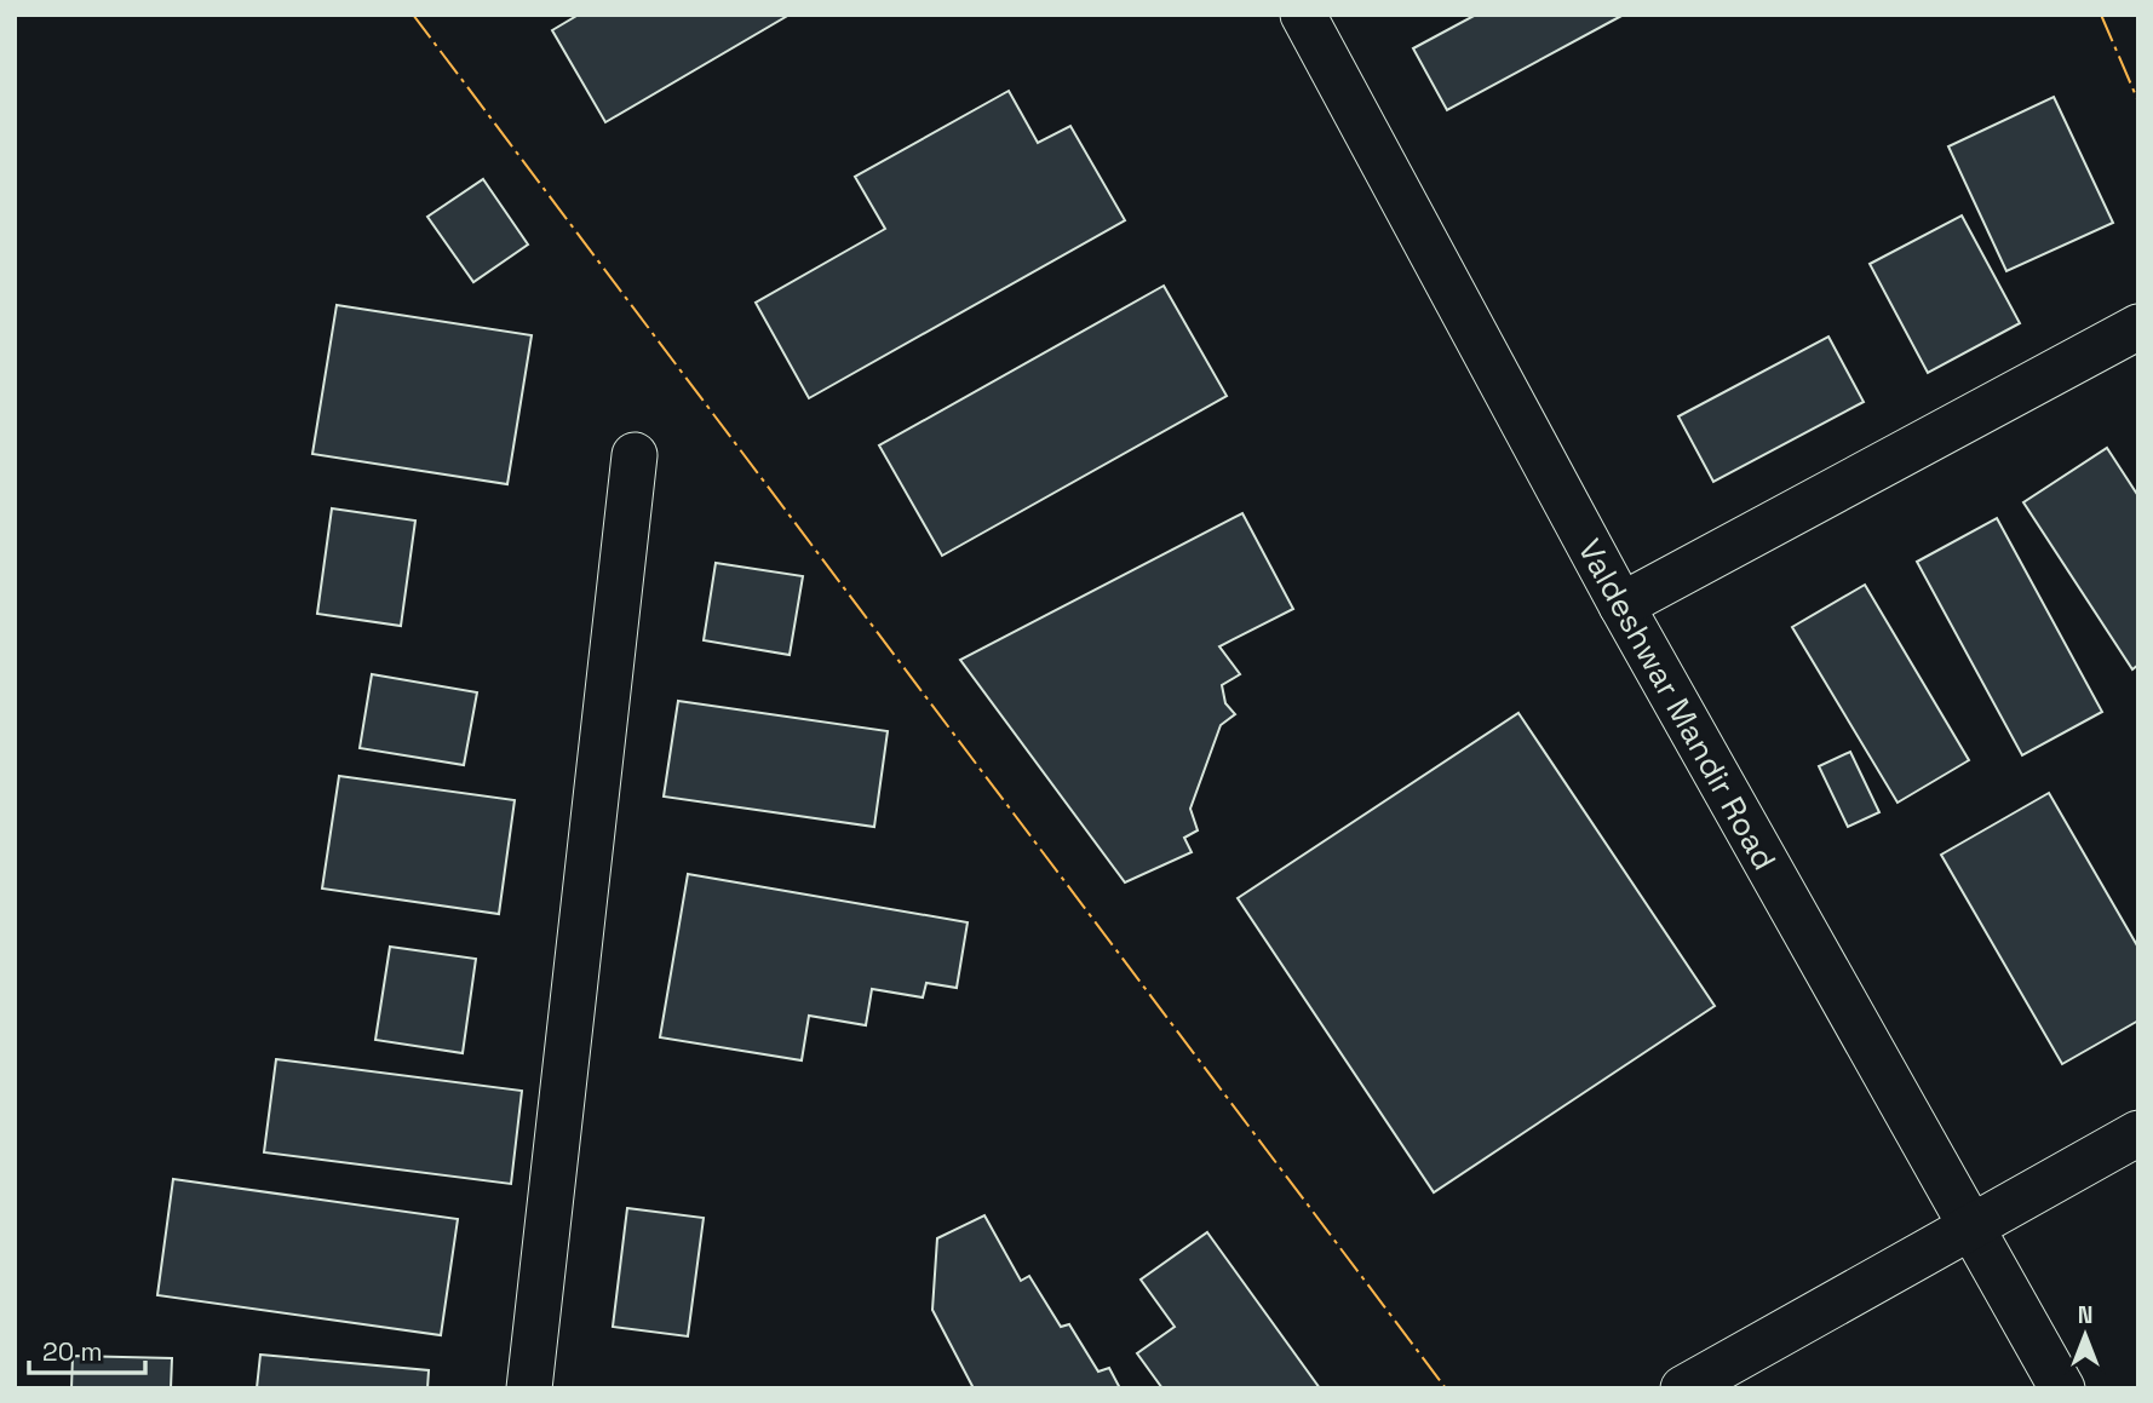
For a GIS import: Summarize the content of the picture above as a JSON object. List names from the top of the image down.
{
  "streets": {
    "street": ["Valdeshwar Mandir Road"]
  },
  "scale_bar": "20 m",
  "north": "top"
}
